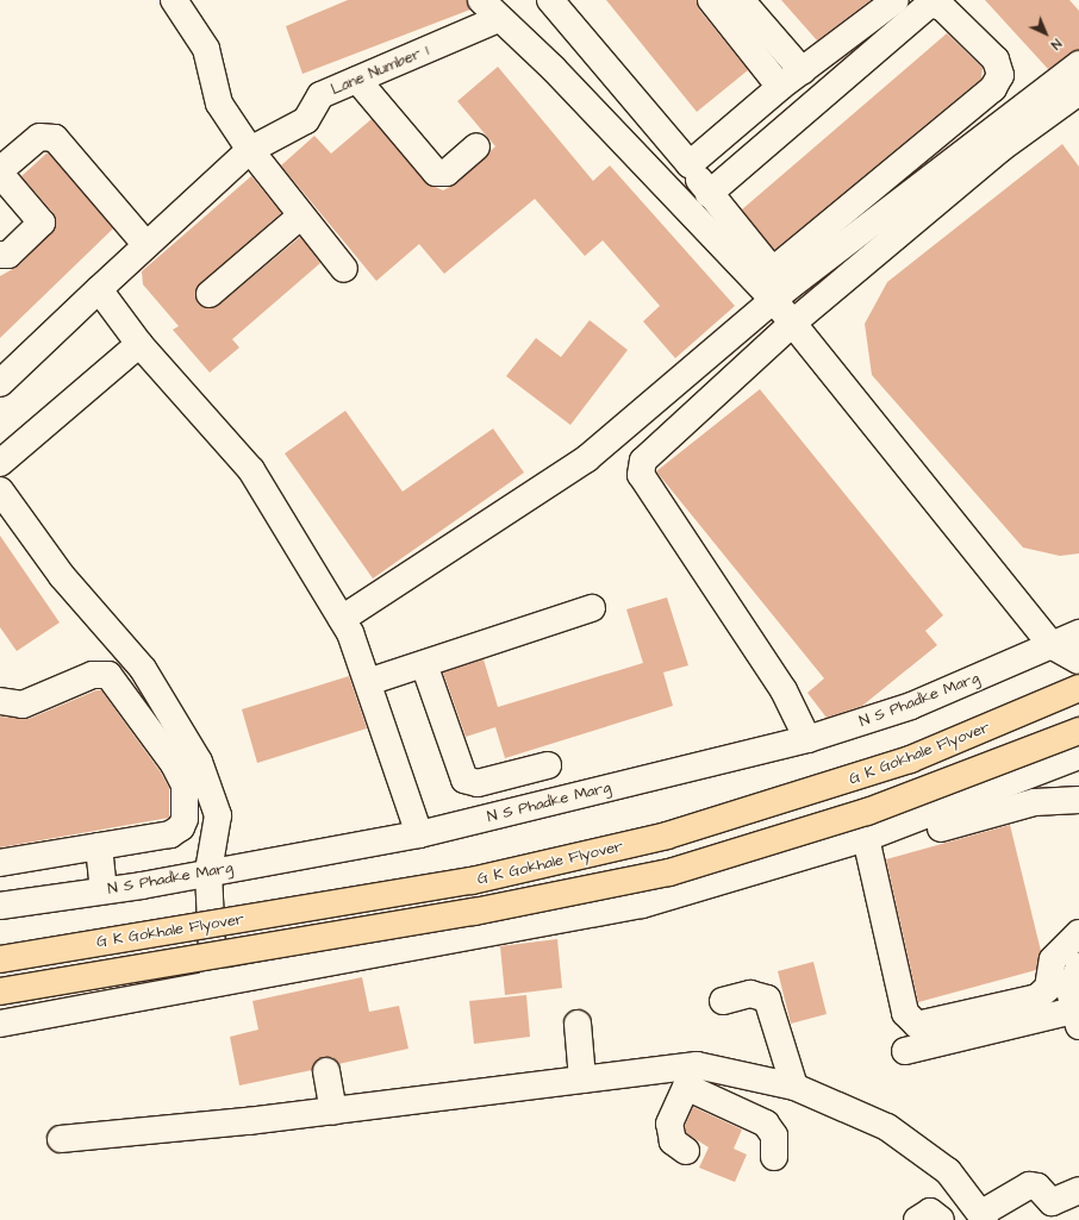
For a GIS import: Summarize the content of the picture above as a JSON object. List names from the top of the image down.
{
  "streets": {
    "main road": ["G K Gokhale Flyover"],
    "street": ["Lane Number 1", "N S Phadke Marg"]
  },
  "north": "bottom right"
}
